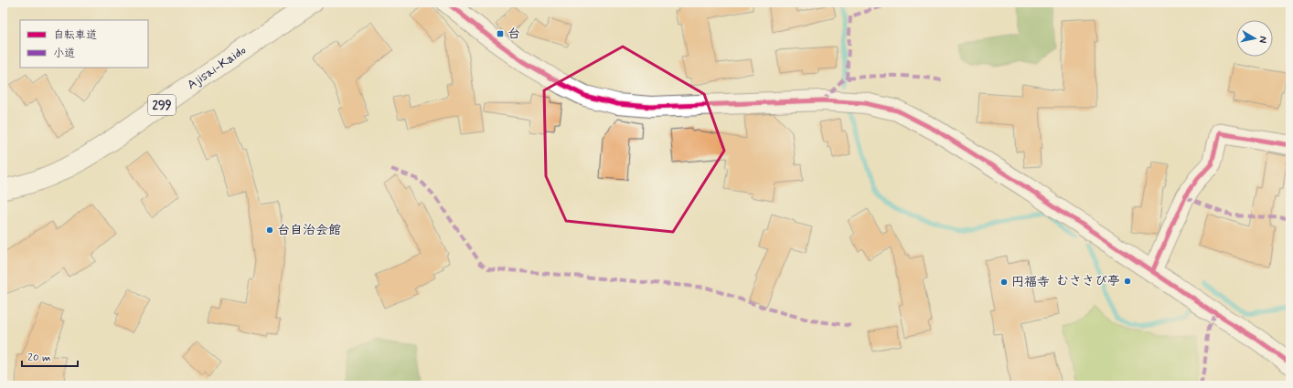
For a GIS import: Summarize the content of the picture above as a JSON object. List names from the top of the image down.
{
  "streets": {
    "main road": ["Ajisai-Kaido", "299"]
  },
  "places": {
    "transit": ["台"],
    "other": ["台自治会館", "むささび亭", "円福寺"]
  },
  "legend": ["自転車道", "小道"],
  "scale_bar": "20 m",
  "north": "right"
}
